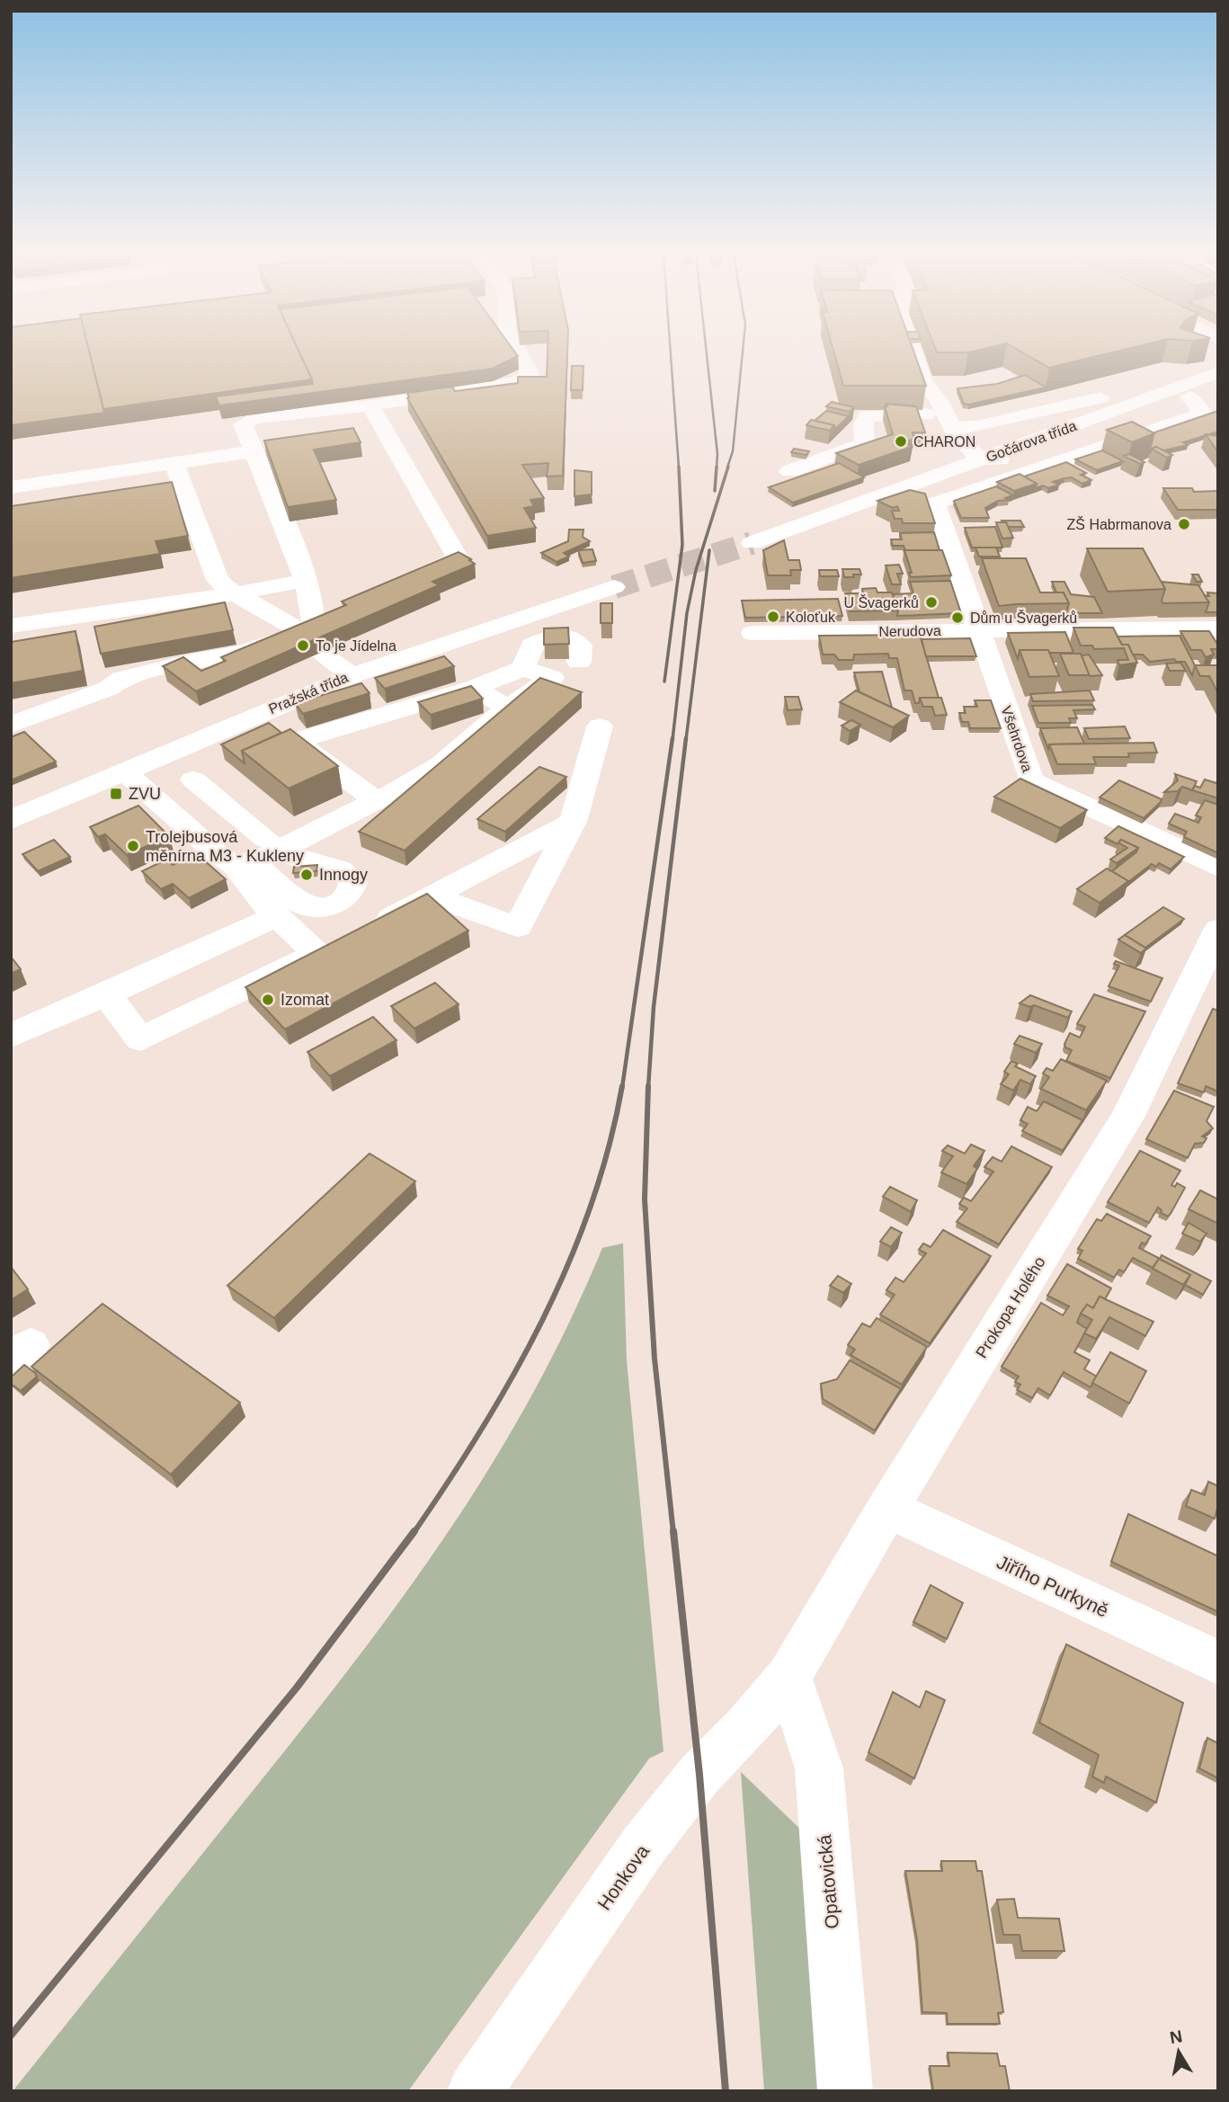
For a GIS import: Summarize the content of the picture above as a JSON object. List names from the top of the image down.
{
  "streets": {
    "street": [
      "Gočárova třída",
      "Nerudova",
      "Pražská třída",
      "Všehrdova",
      "Prokopa Holého",
      "Jiřího Purkyně",
      "Honkova",
      "Opatovická"
    ]
  },
  "crossings": [
    ["Gočárova třída", "Všehrdova"],
    ["Nerudova", "Všehrdova"],
    ["Prokopa Holého", "Jiřího Purkyně"],
    ["Prokopa Holého", "Honkova"],
    ["Prokopa Holého", "Opatovická"],
    ["Honkova", "Opatovická"]
  ],
  "places": {
    "other": [
      "CHARON",
      "ZŠ Habrmanova",
      "U Švagerků",
      "Koloťuk",
      "Dům u Švagerků",
      "To je Jídelna",
      "Trolejbusová měnírna M3 - Kukleny",
      "Innogy",
      "Izomat"
    ],
    "transit": ["ZVU"]
  },
  "north": "top"
}
